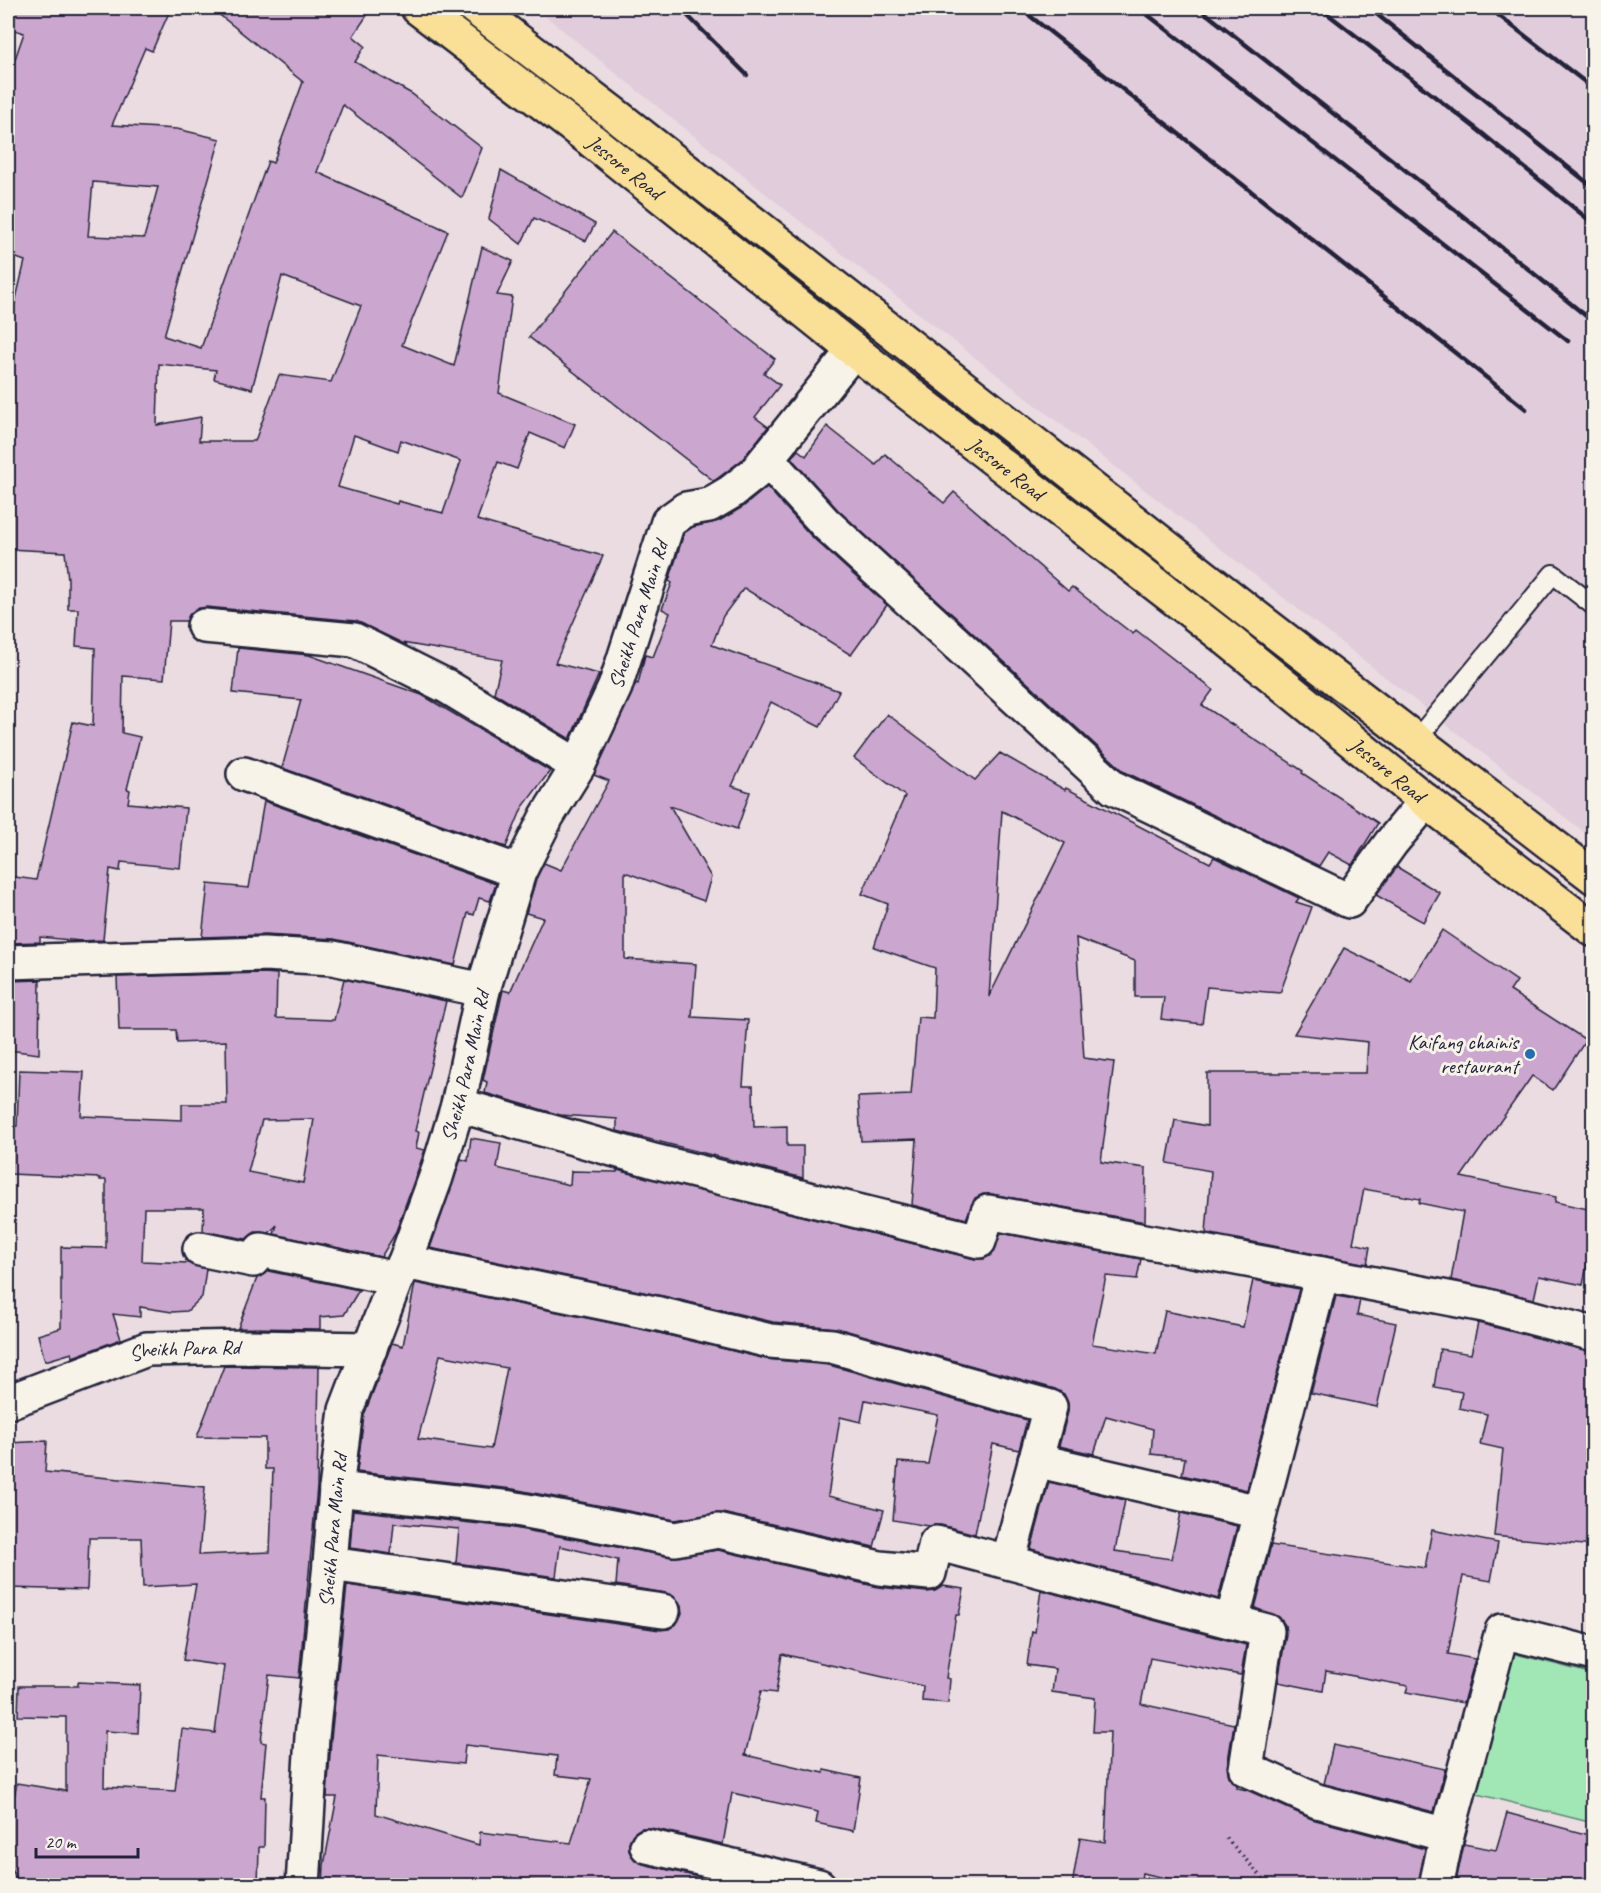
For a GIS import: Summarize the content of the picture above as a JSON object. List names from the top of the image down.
{
  "streets": {
    "highway": ["Jessore Road"],
    "street": ["Sheikh Para Main Rd", "Sheikh Para Rd"]
  },
  "crossings": [
    ["Jessore Road", "Sheikh Para Main Rd"],
    ["Sheikh Para Main Rd", "Sheikh Para Rd"]
  ],
  "places": ["Kaifang chainis restaurant"],
  "scale_bar": "20 m"
}
